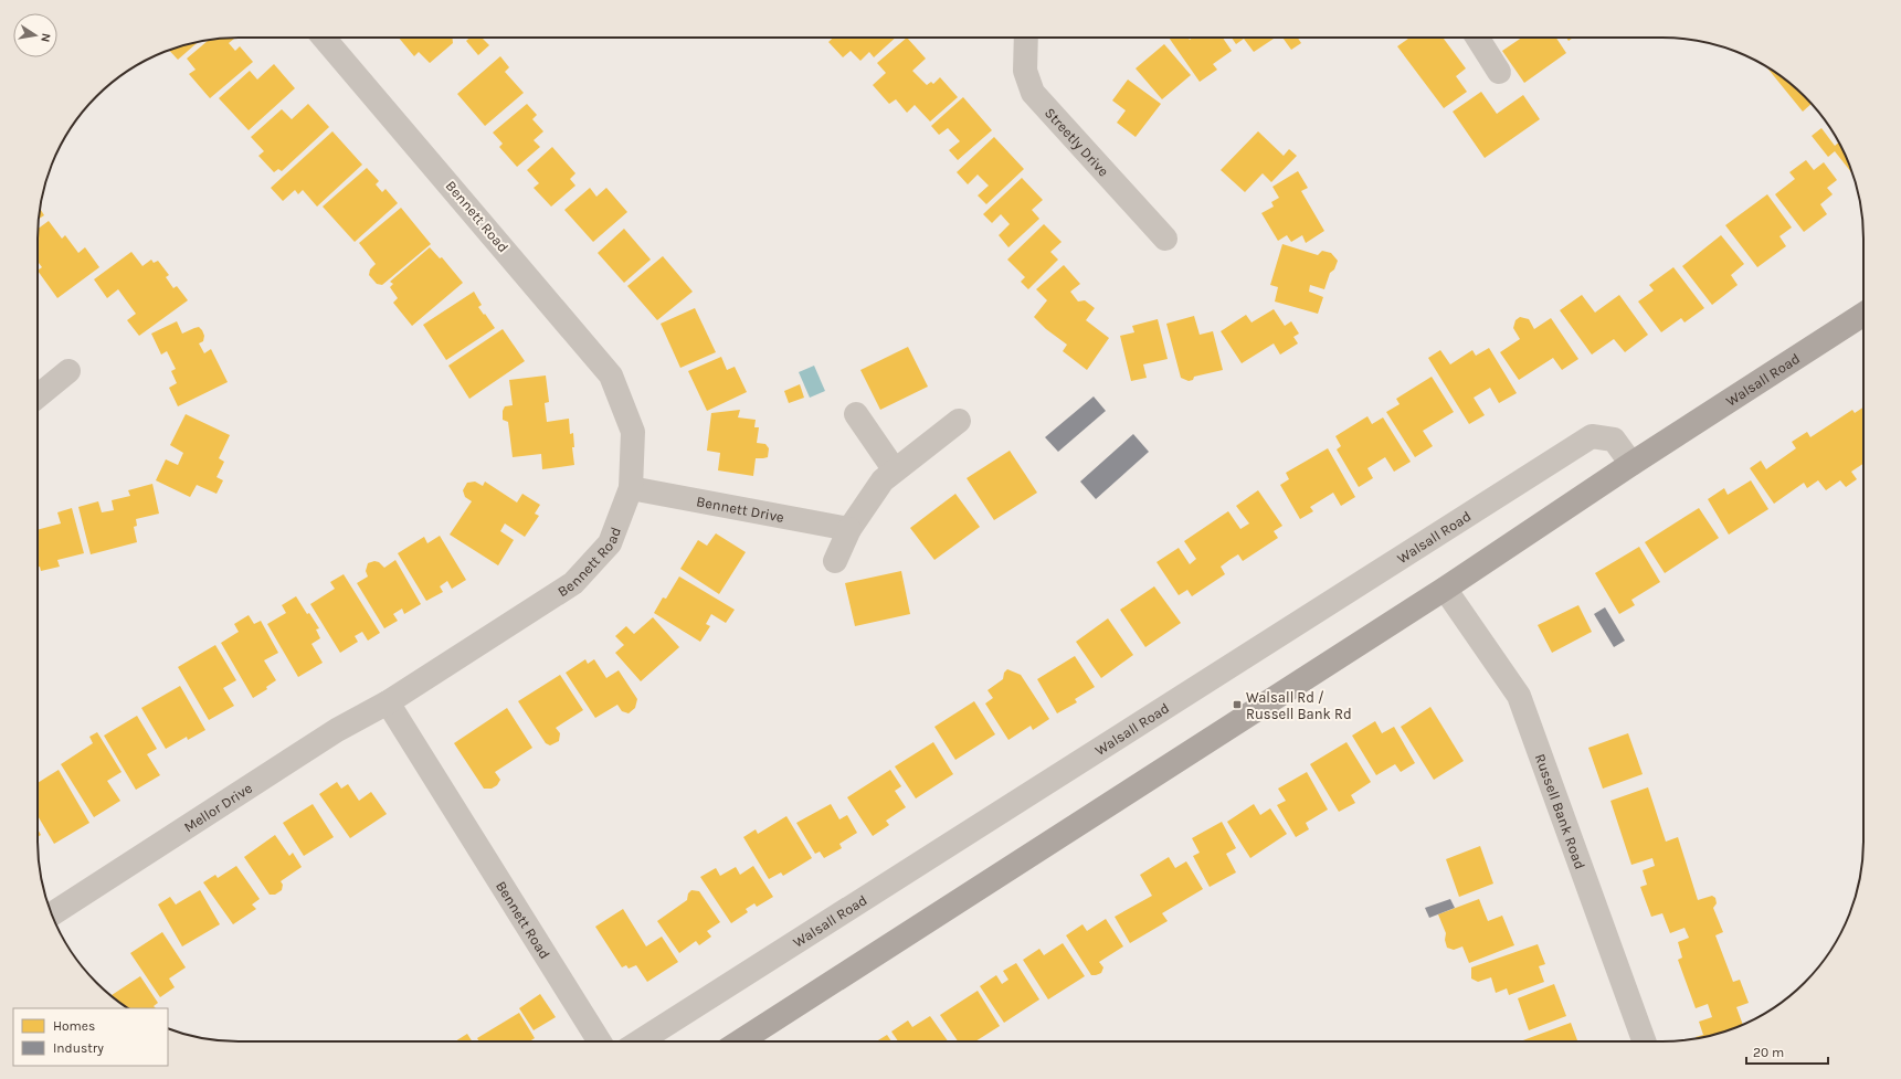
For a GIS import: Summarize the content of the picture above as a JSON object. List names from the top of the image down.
{
  "streets": {
    "main road": ["Walsall Road"],
    "street": [
      "Streetly Drive",
      "Bennett Road",
      "Bennett Drive",
      "Mellor Drive",
      "Russell Bank Road"
    ]
  },
  "crossings": [
    ["Bennett Road", "Bennett Drive"],
    ["Bennett Road", "Mellor Drive"],
    ["Walsall Road", "Russell Bank Road"]
  ],
  "places": {
    "transit": ["Walsall Rd / Russell Bank Rd"]
  },
  "legend": ["Homes", "Industry"],
  "scale_bar": "20 m",
  "north": "right"
}
